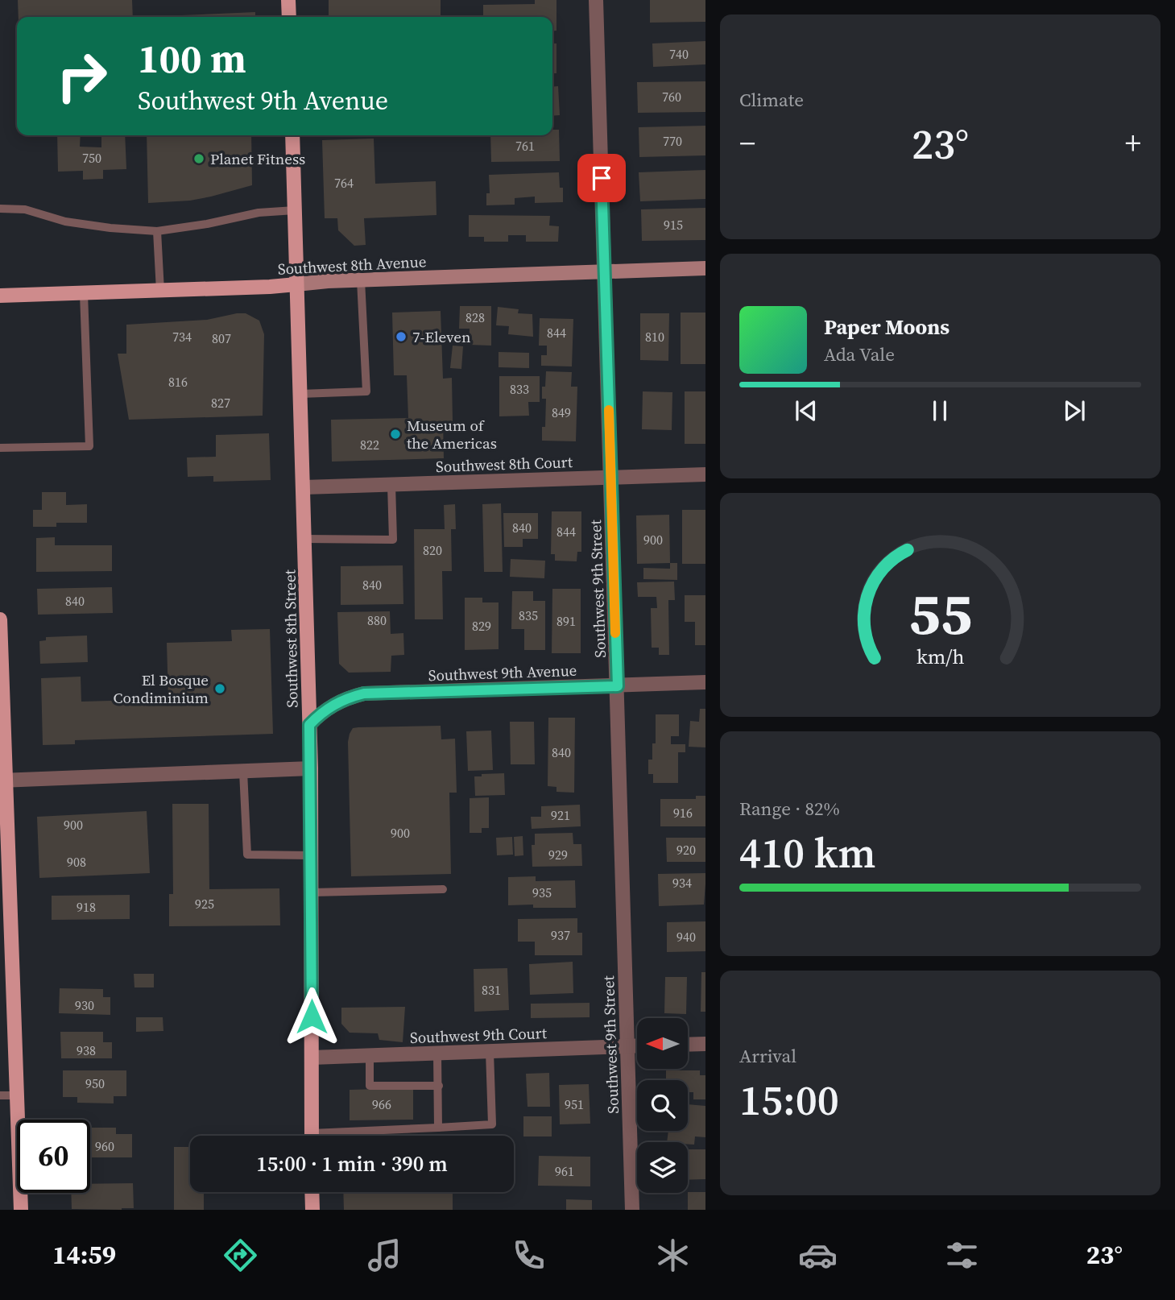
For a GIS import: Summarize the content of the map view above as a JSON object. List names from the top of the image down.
{
  "streets": {
    "main road": ["Southwest 8th Avenue", "Southwest 8th Street"],
    "street": [
      "Southwest 8th Court",
      "Southwest 9th Street",
      "Southwest 9th Avenue",
      "Southwest 9th Court"
    ]
  },
  "crossings": [
    ["Southwest 8th Avenue", "Southwest 9th Street"],
    ["Southwest 8th Avenue", "Southwest 8th Street"],
    ["Southwest 8th Court", "Southwest 9th Street"],
    ["Southwest 8th Court", "Southwest 8th Street"],
    ["Southwest 9th Street", "Southwest 9th Avenue"],
    ["Southwest 9th Street", "Southwest 9th Court"],
    ["Southwest 8th Street", "Southwest 9th Avenue"],
    ["Southwest 8th Street", "Southwest 9th Court"]
  ],
  "places": [
    "Planet Fitness",
    "7-Eleven",
    "Museum of the Americas",
    "El Bosque Condiminium"
  ],
  "house_numbers": [
    "740",
    "760",
    "770",
    "761",
    "750",
    "764",
    "915",
    "828",
    "844",
    "734",
    "810",
    "807",
    "816",
    "833",
    "827",
    "849",
    "822",
    "840",
    "844",
    "900",
    "820",
    "840",
    "840",
    "835",
    "880",
    "891",
    "829",
    "840",
    "916",
    "921",
    "900",
    "900",
    "920",
    "929",
    "908",
    "934",
    "935",
    "925",
    "918",
    "937",
    "940",
    "831",
    "930",
    "938",
    "950",
    "966",
    "951",
    "960",
    "961"
  ],
  "north": "left",
  "page": {
    "tile": [
      "Climate",
      ["Range · 82%", "410 km"],
      ["Arrival", "15:00"]
    ],
    "turn": ["100 m", "Southwest 9th Avenue"],
    "heat": ["−", "23°", "+"],
    "song": ["Paper Moons", "Ada Vale"],
    "limit": "60",
    "trip": "15:00 · 1 min · 390 m",
    "tabs": ["14:59", "23°"],
    "gauge": ["55", "km/h"]
  }
}
